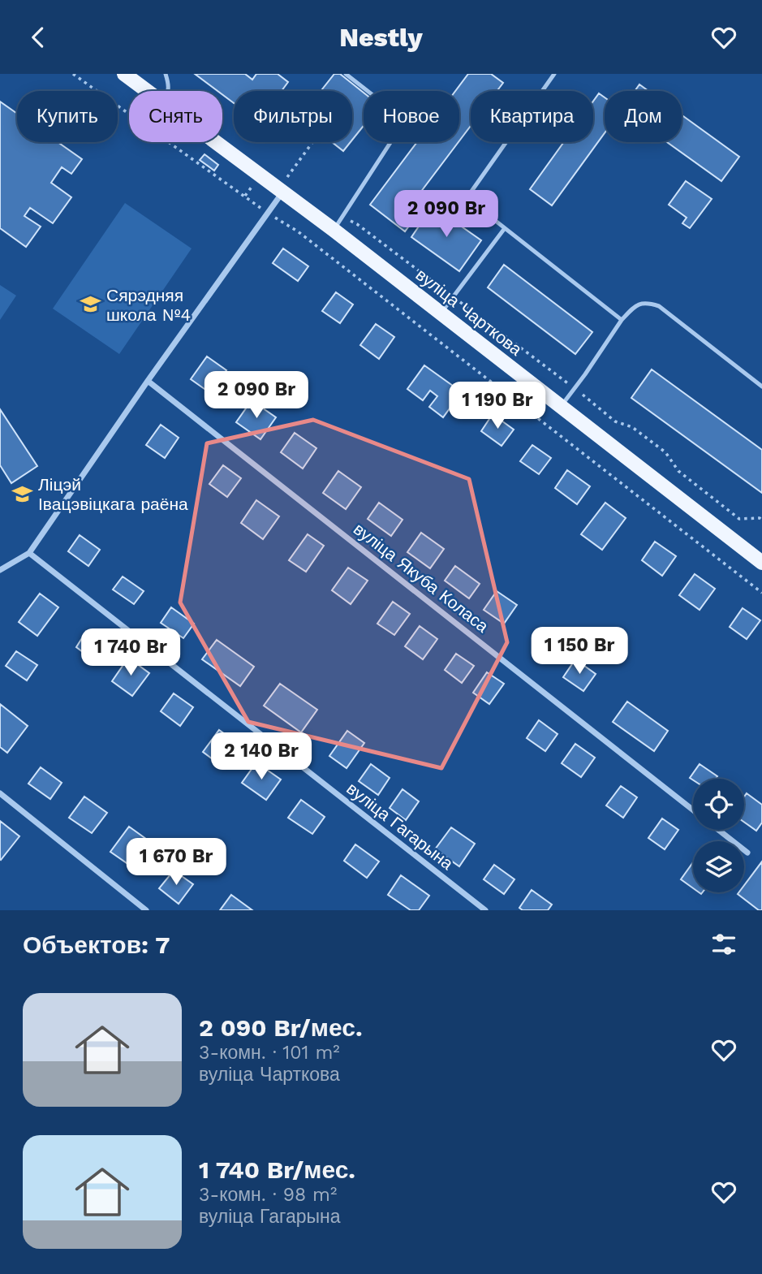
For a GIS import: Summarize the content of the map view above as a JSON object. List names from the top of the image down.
{
  "streets": {
    "main road": ["вуліца Чарткова"],
    "street": ["вуліца Якуба Коласа", "вуліца Гагарына"]
  },
  "places": {
    "school or university": ["Сярэдняя школа №4", "Ліцэй Івацэвіцкага раёна"]
  },
  "page": {
    "header": "Nestly",
    "chip": [
      "Купить",
      "Снять",
      "Фильтры",
      "Новое",
      "Квартира",
      "Дом"
    ],
    "price": [
      "2 090 Br",
      "2 090 Br",
      "1 190 Br",
      "1 150 Br",
      "1 740 Br",
      "2 140 Br",
      "1 670 Br"
    ],
    "heading": "Объектов: 7",
    "list": [
      {
        "name": "2 090 Br/мес.",
        "note": "3-комн. · 101 m² · вуліца Чарткова"
      },
      {
        "name": "1 740 Br/мес.",
        "note": "3-комн. · 98 m² · вуліца Гагарына"
      }
    ]
  }
}
